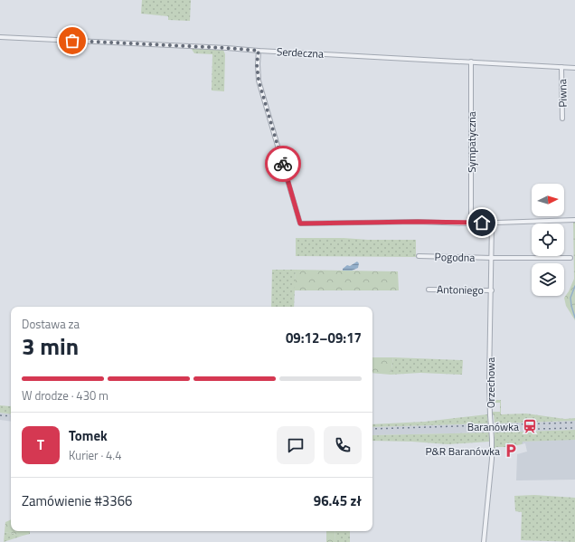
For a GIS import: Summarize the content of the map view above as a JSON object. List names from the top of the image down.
{
  "streets": {
    "street": [
      "Serdeczna",
      "Piwna",
      "Sympatyczna",
      "Pogodna",
      "Antoniego",
      "Orzechowa"
    ]
  },
  "crossings": [
    ["Serdeczna", "Piwna"],
    ["Serdeczna", "Sympatyczna"],
    ["Pogodna", "Orzechowa"],
    ["Antoniego", "Orzechowa"]
  ],
  "places": {
    "station": ["Baranówka"],
    "parking": ["P&R Baranówka"]
  },
  "north": "right",
  "page": {
    "heading": ["3 min", "Dostawa za", "09:12–09:17"],
    "panel": [
      "Tomek",
      "Kurier · 4.4",
      "Zamówienie #3366",
      "96.45 zł"
    ],
    "bar": "W drodze · 430 m",
    "round": "T"
  }
}
